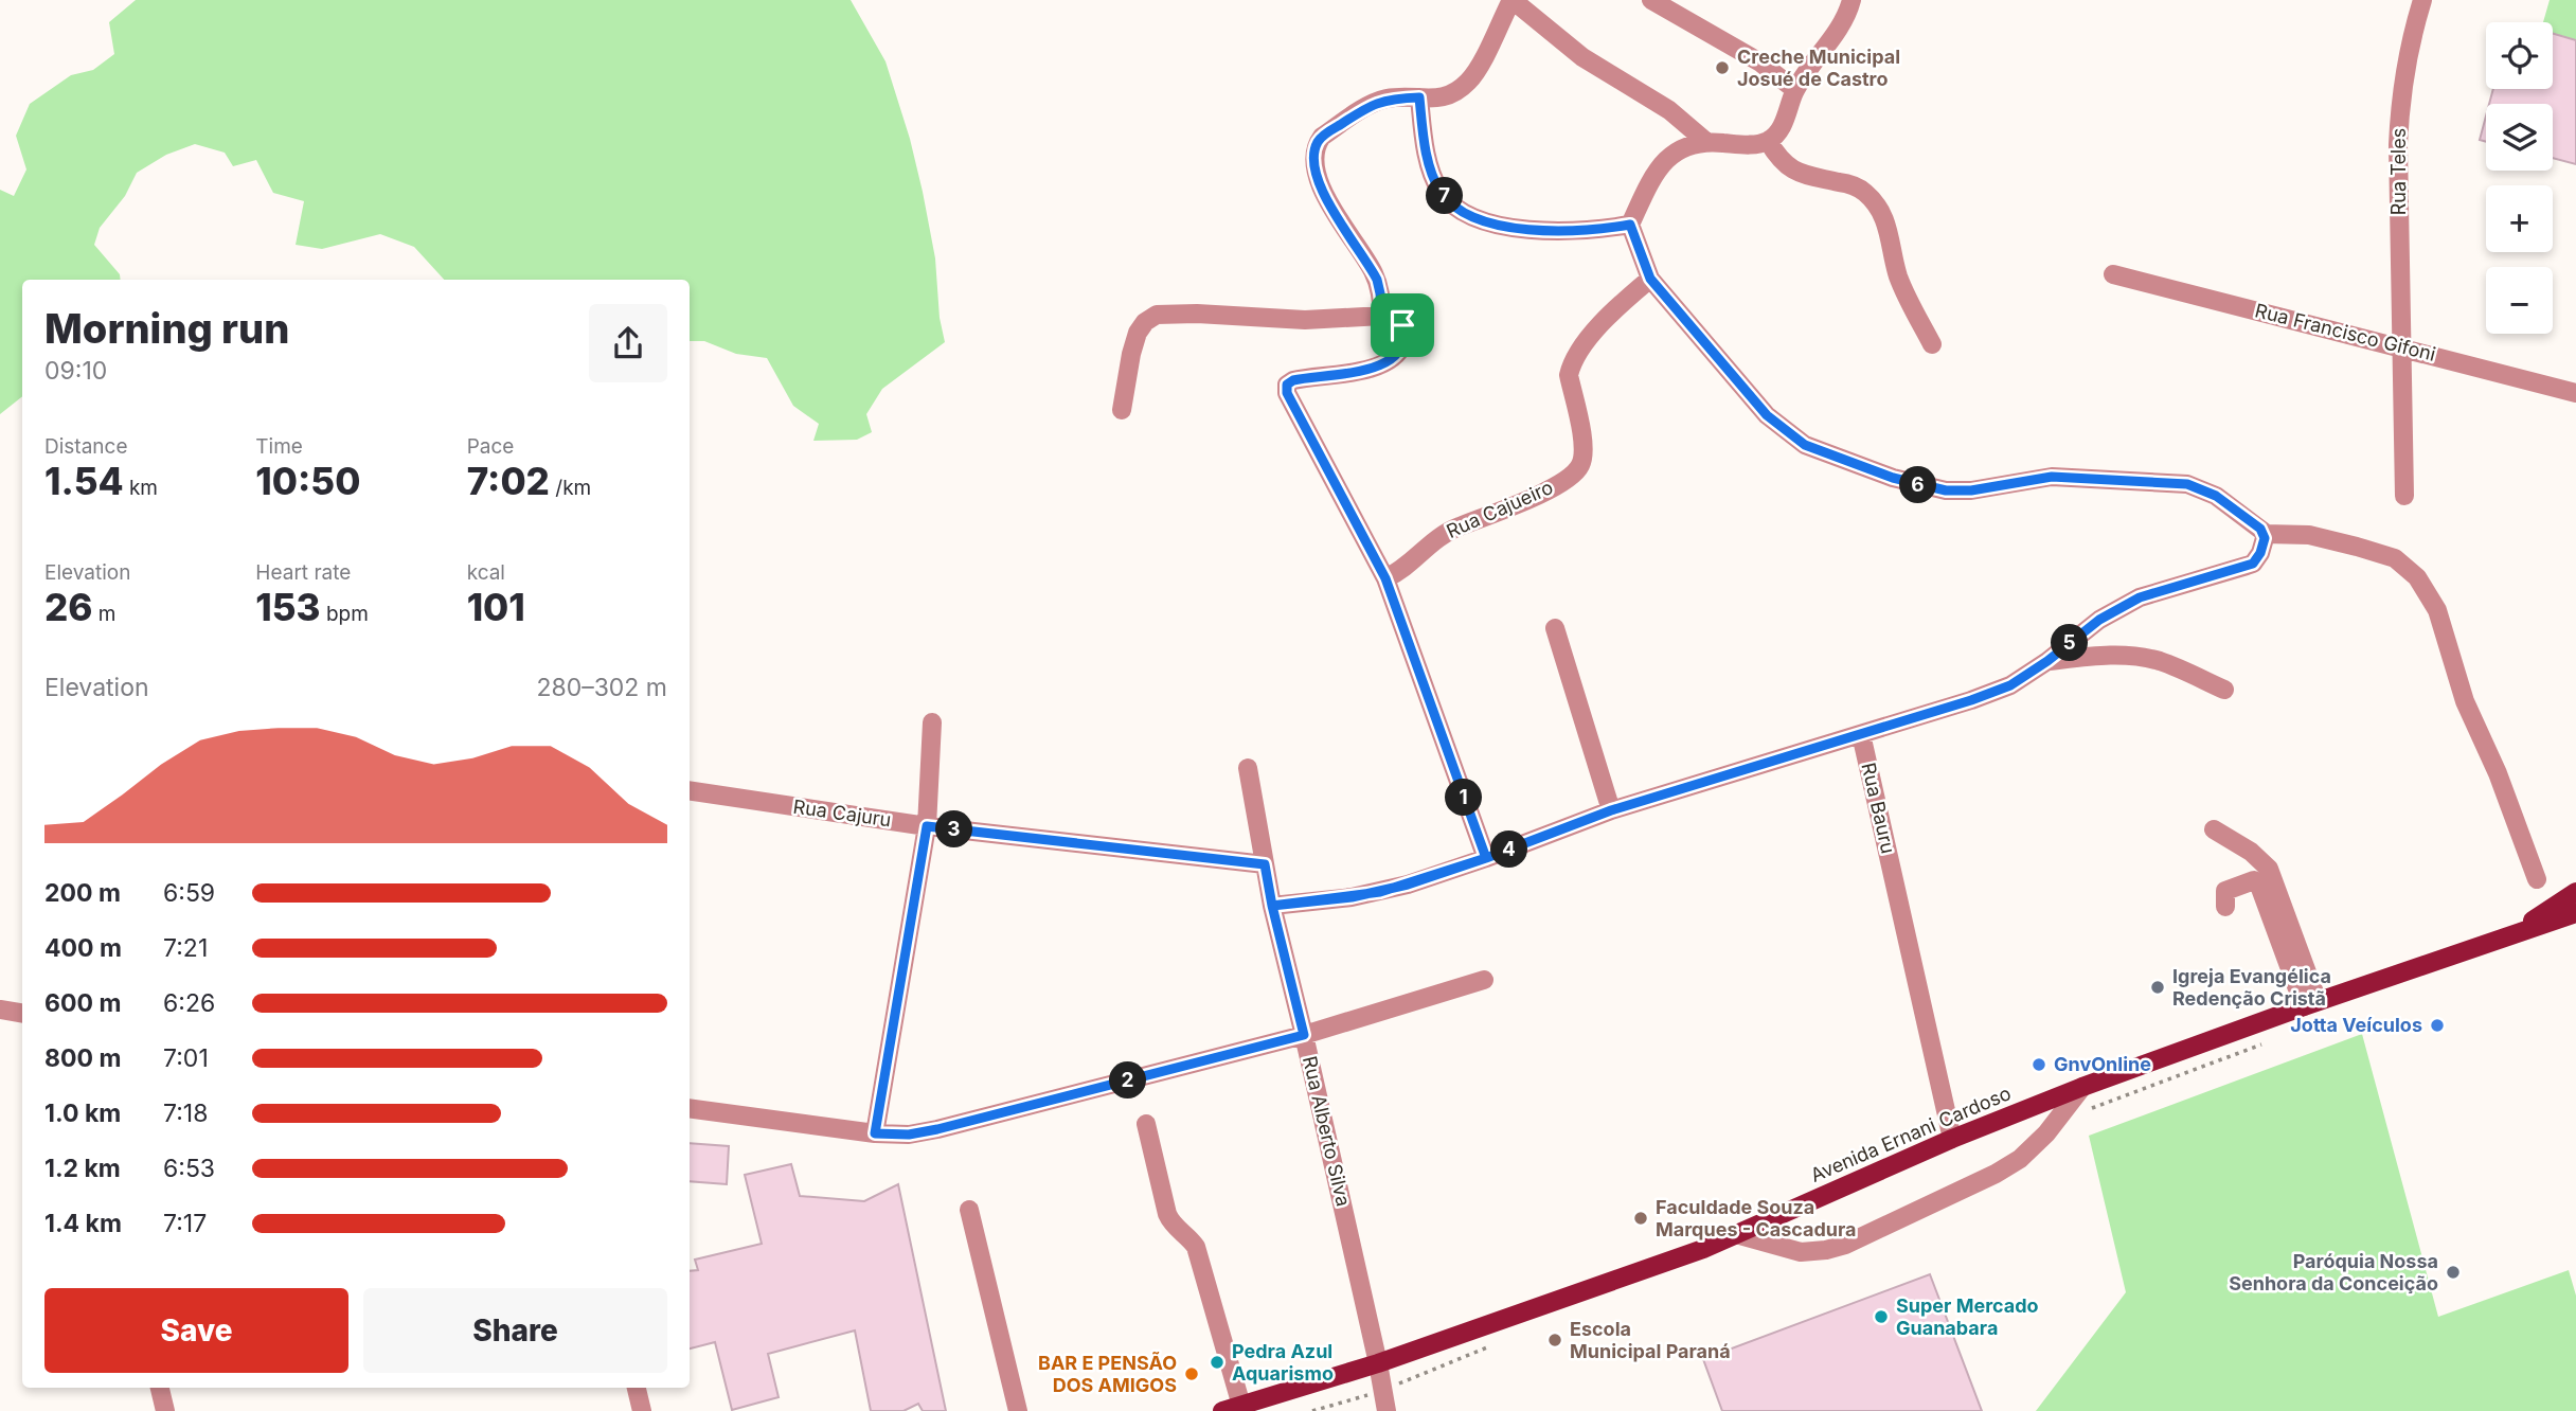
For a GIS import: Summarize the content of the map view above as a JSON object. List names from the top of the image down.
{
  "streets": {
    "main road": ["Avenida Ernani Cardoso"],
    "street": [
      "Rua Teles",
      "Rua Francisco Gifoni",
      "Rua Cajueiro",
      "Rua Bauru",
      "Rua Cajuru",
      "Rua Alberto Silva"
    ]
  },
  "crossings": [
    ["Rua Teles", "Rua Francisco Gifoni"],
    ["Rua Bauru", "Avenida Ernani Cardoso"],
    ["Rua Cajuru", "Rua Alberto Silva"],
    ["Rua Alberto Silva", "Avenida Ernani Cardoso"]
  ],
  "places": [
    "Creche Municipal Josué de Castro",
    "Igreja Evangélica Redenção Cristã",
    "Jotta Veículos",
    "GnvOnline",
    "Faculdade Souza Marques - Cascadura",
    "Paróquia Nossa Senhora da Conceição",
    "Super Mercado Guanabara",
    "Escola Municipal Paraná",
    "Pedra Azul Aquarismo",
    "BAR E PENSÃO DOS AMIGOS"
  ],
  "page": {
    "map_buttons": ["+", "−"],
    "pins": [
      "7",
      "6",
      "5",
      "1",
      "3",
      "4",
      "2"
    ],
    "heading": ["Morning run", "09:10"],
    "stats": [
      ["Distance", "1.54 km"],
      ["Time", "10:50"],
      ["Pace", "7:02 /km"],
      ["Elevation", "26 m"],
      ["Heart rate", "153 bpm"],
      ["kcal", "101"]
    ],
    "chart": ["Elevation", "280–302 m"],
    "list": [
      {
        "name": "200 m",
        "note": "6:59"
      },
      {
        "name": "400 m",
        "note": "7:21"
      },
      {
        "name": "600 m",
        "note": "6:26"
      },
      {
        "name": "800 m",
        "note": "7:01"
      },
      {
        "name": "1.0 km",
        "note": "7:18"
      },
      {
        "name": "1.2 km",
        "note": "6:53"
      },
      {
        "name": "1.4 km",
        "note": "7:17"
      }
    ],
    "buttons": ["Save", "Share"]
  }
}
